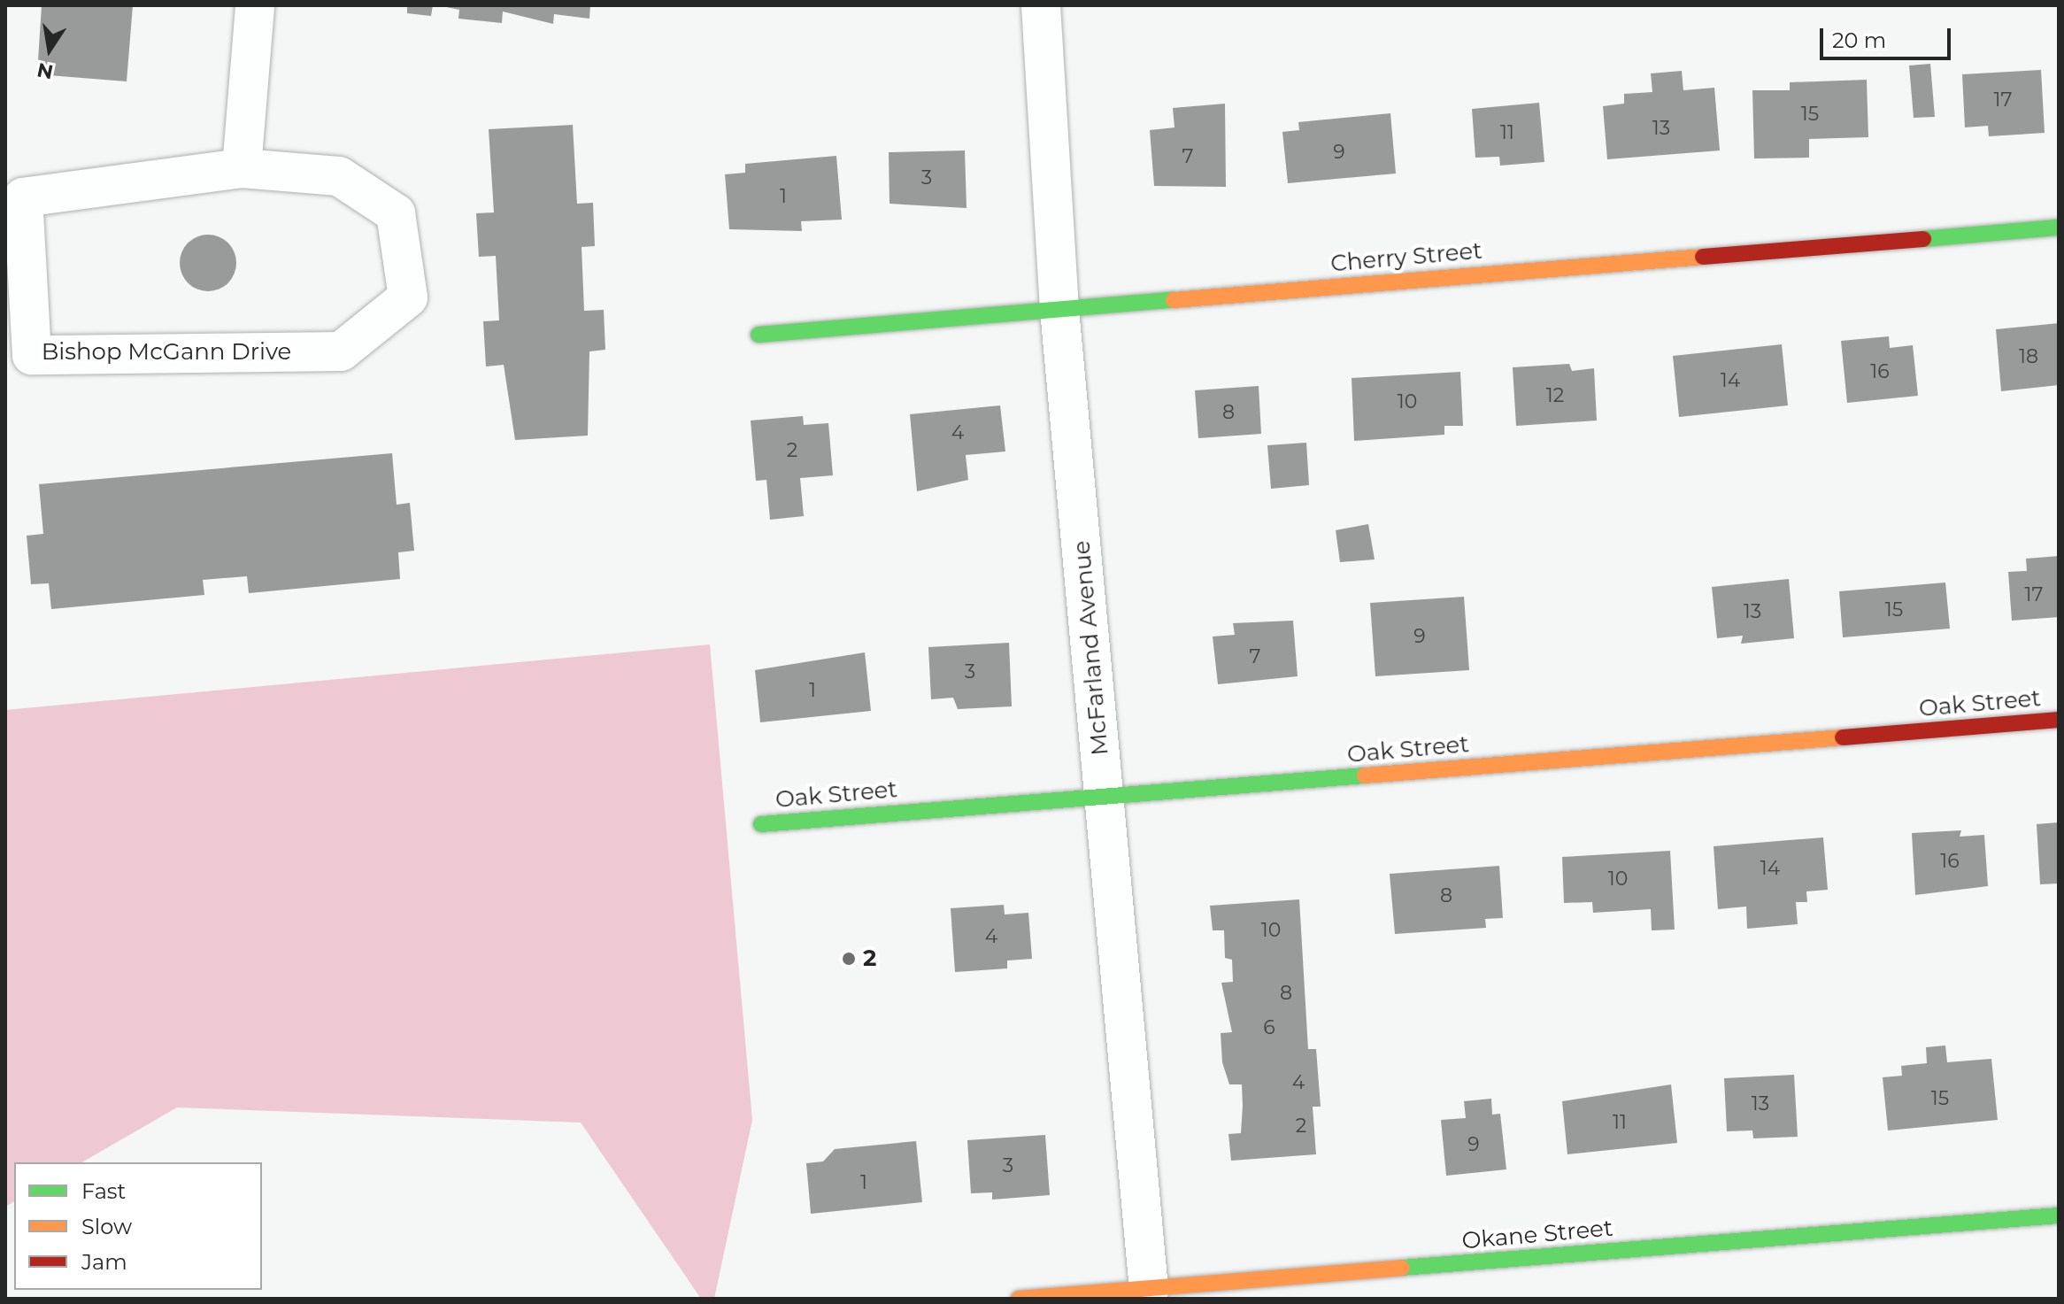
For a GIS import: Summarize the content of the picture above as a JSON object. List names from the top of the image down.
{
  "streets": {
    "street": [
      "Cherry Street",
      "Bishop McGann Drive",
      "McFarland Avenue",
      "Oak Street",
      "Okane Street"
    ]
  },
  "crossings": [
    ["Cherry Street", "McFarland Avenue"],
    ["McFarland Avenue", "Oak Street"],
    ["McFarland Avenue", "Okane Street"]
  ],
  "places": ["2"],
  "house_numbers": [
    "17",
    "15",
    "13",
    "11",
    "9",
    "7",
    "3",
    "1",
    "18",
    "16",
    "14",
    "12",
    "10",
    "8",
    "4",
    "2",
    "17",
    "15",
    "13",
    "9",
    "7",
    "3",
    "1",
    "16",
    "14",
    "10",
    "8",
    "10",
    "4",
    "8",
    "6",
    "4",
    "15",
    "13",
    "11",
    "2",
    "9",
    "3",
    "1"
  ],
  "legend": ["Fast", "Slow", "Jam"],
  "scale_bar": "20 m",
  "north": "bottom"
}
